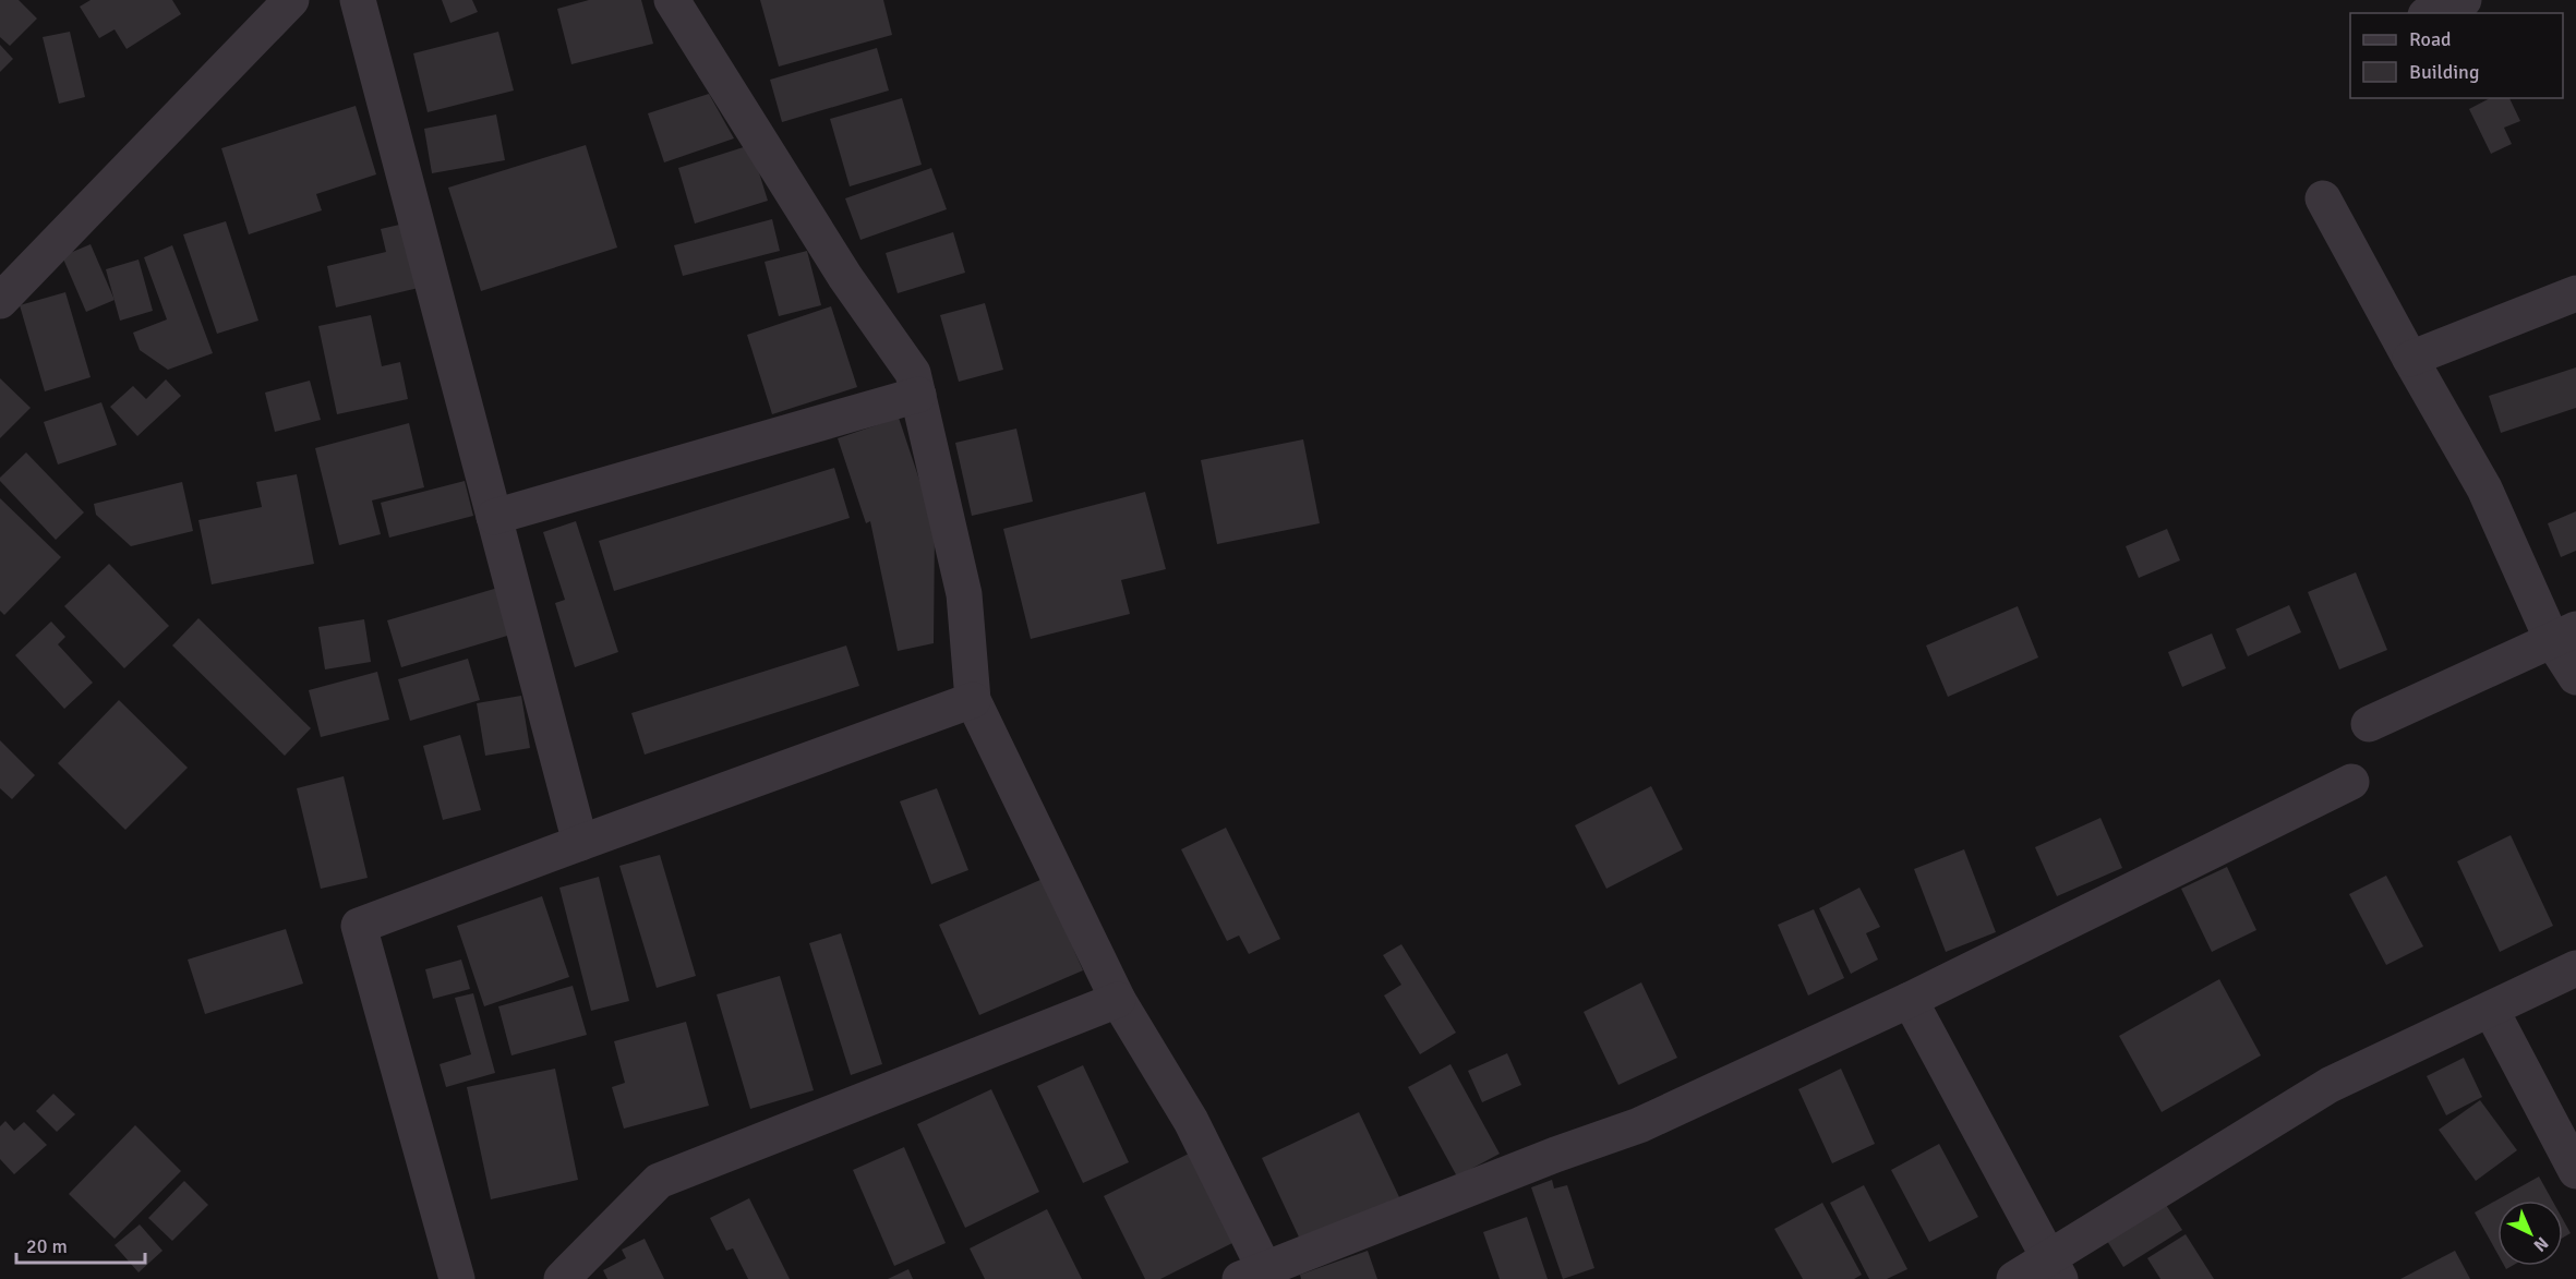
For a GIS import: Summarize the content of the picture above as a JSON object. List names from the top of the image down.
{
  "legend": ["Road", "Building"],
  "scale_bar": "20 m",
  "north": "bottom right"
}
